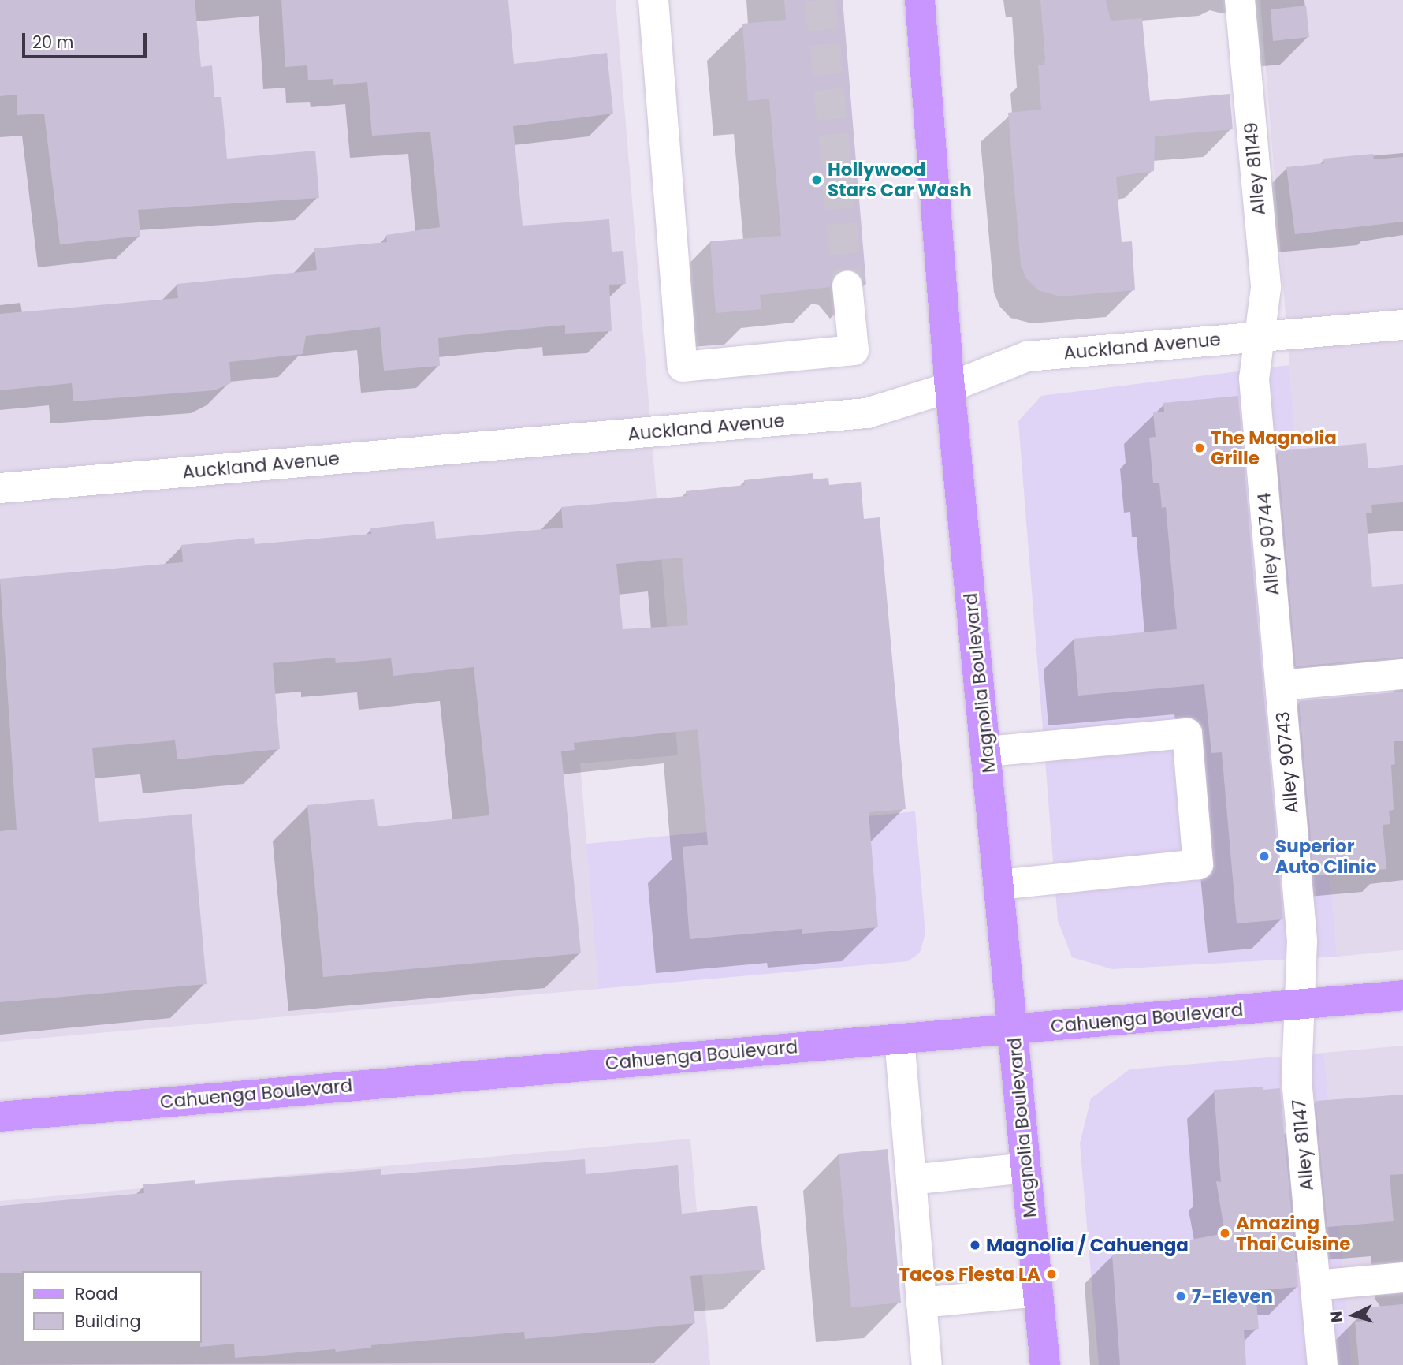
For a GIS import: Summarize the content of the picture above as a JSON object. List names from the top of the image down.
{
  "streets": {
    "main road": ["Magnolia Boulevard", "Cahuenga Boulevard"],
    "street": [
      "Alley 81149",
      "Auckland Avenue",
      "Alley 90744",
      "Alley 90743",
      "Alley 81147"
    ]
  },
  "crossings": [
    ["Alley 81149", "Auckland Avenue"],
    ["Alley 81149", "Alley 90744"],
    ["Auckland Avenue", "Alley 90744"],
    ["Auckland Avenue", "Magnolia Boulevard"],
    ["Alley 90744", "Alley 90743"],
    ["Magnolia Boulevard", "Cahuenga Boulevard"],
    ["Alley 90743", "Cahuenga Boulevard"],
    ["Alley 90743", "Alley 81147"],
    ["Cahuenga Boulevard", "Alley 81147"]
  ],
  "places": [
    "Hollywood Stars Car Wash",
    "The Magnolia Grille",
    "Superior Auto Clinic",
    "Amazing Thai Cuisine",
    "Magnolia / Cahuenga",
    "Tacos Fiesta LA",
    "7-Eleven"
  ],
  "legend": ["Road", "Building"],
  "scale_bar": "20 m",
  "north": "left"
}
